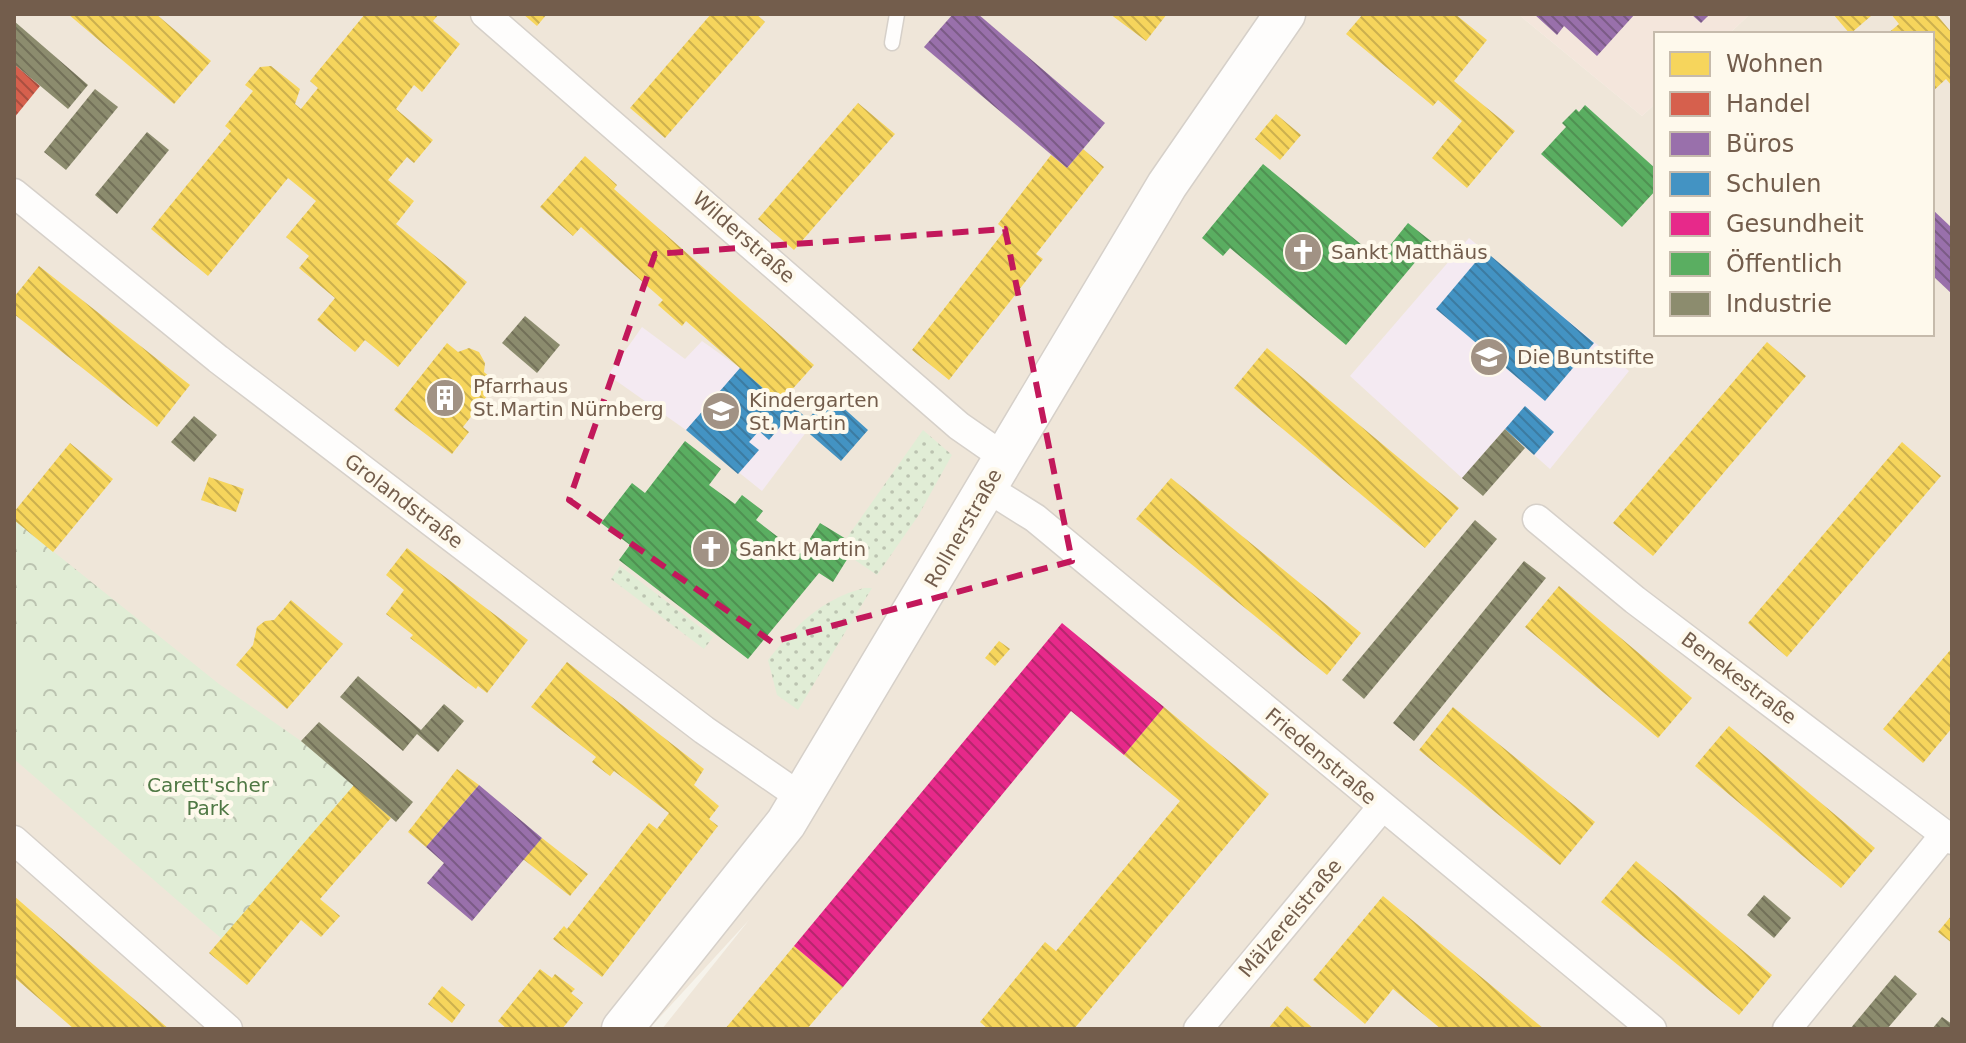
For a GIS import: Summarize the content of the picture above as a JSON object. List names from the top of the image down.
{
  "streets": {
    "street": [
      "Wilderstraße",
      "Grolandstraße",
      "Rollnerstraße",
      "Benekestraße",
      "Friedenstraße",
      "Mälzereistraße"
    ]
  },
  "crossings": [
    ["Wilderstraße", "Rollnerstraße"],
    ["Wilderstraße", "Friedenstraße"],
    ["Grolandstraße", "Rollnerstraße"],
    ["Rollnerstraße", "Friedenstraße"],
    ["Friedenstraße", "Mälzereistraße"]
  ],
  "parks": ["Carett'scher Park"],
  "places": {
    "church": ["Sankt Matthäus", "Sankt Martin"],
    "school or university": ["Die Buntstifte", "Kindergarten St. Martin"],
    "building": ["Pfarrhaus St.Martin Nürnberg"]
  },
  "legend": [
    "Wohnen",
    "Handel",
    "Büros",
    "Schulen",
    "Gesundheit",
    "Öffentlich",
    "Industrie"
  ]
}
